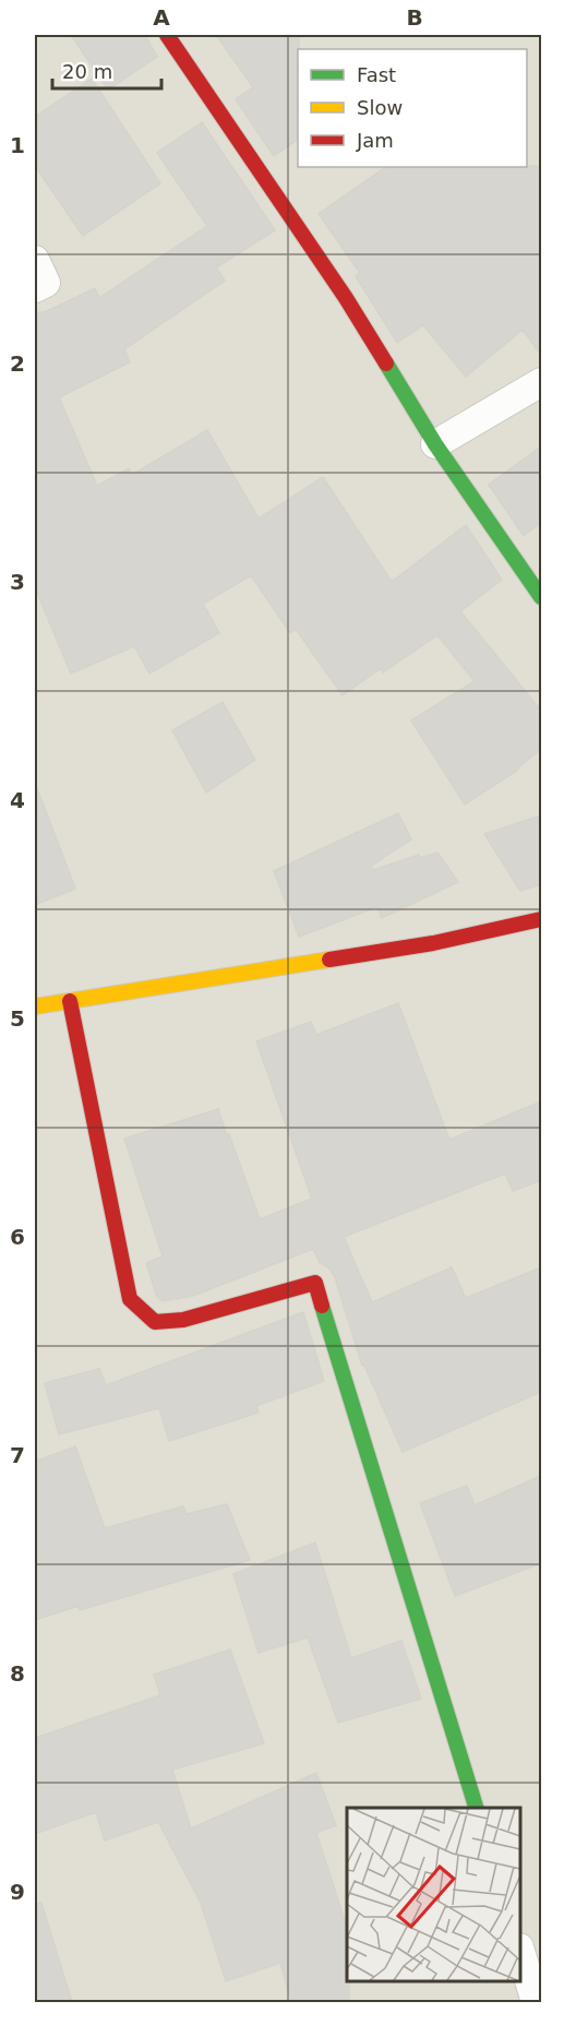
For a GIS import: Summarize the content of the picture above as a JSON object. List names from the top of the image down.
{
  "legend": ["Fast", "Slow", "Jam"],
  "scale_bar": "20 m",
  "grid": {
    "columns": ["A", "B"],
    "rows": [
      "1",
      "2",
      "3",
      "4",
      "5",
      "6",
      "7",
      "8",
      "9"
    ]
  }
}
